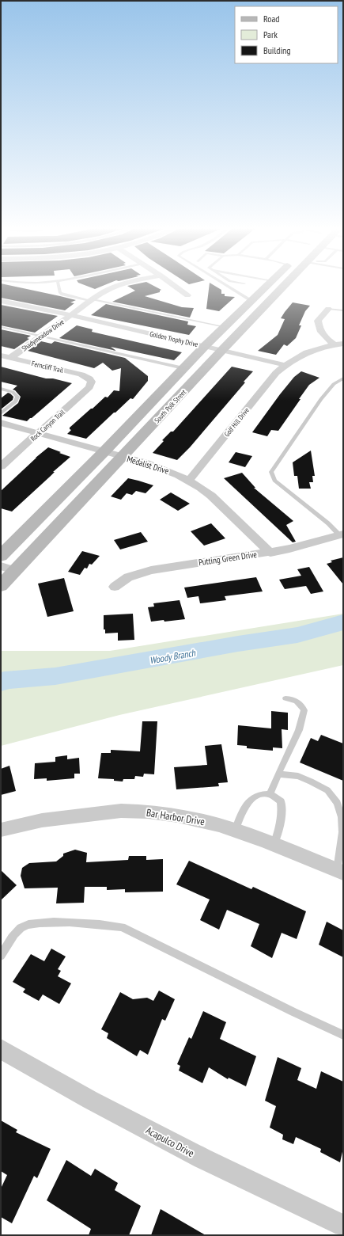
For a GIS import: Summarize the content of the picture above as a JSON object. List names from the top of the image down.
{
  "streets": {
    "main road": ["South Polk Street"],
    "street": [
      "Shadymeadow Drive",
      "Golden Trophy Drive",
      "Ferncliff Trail",
      "Golf Hill Drive",
      "Rock Canyon Trail",
      "Medalist Drive",
      "Putting Green Drive",
      "Bar Harbor Drive",
      "Acapulco Drive"
    ]
  },
  "crossings": [
    ["Shadymeadow Drive", "Golden Trophy Drive"],
    ["Shadymeadow Drive", "Ferncliff Trail"],
    ["Golden Trophy Drive", "South Polk Street"],
    ["Golden Trophy Drive", "Golf Hill Drive"],
    ["Ferncliff Trail", "Rock Canyon Trail"],
    ["South Polk Street", "Medalist Drive"],
    ["Golf Hill Drive", "Medalist Drive"],
    ["Rock Canyon Trail", "Medalist Drive"],
    ["Medalist Drive", "Putting Green Drive"]
  ],
  "water": ["Woody Branch"],
  "legend": ["Road", "Park", "Building"]
}
